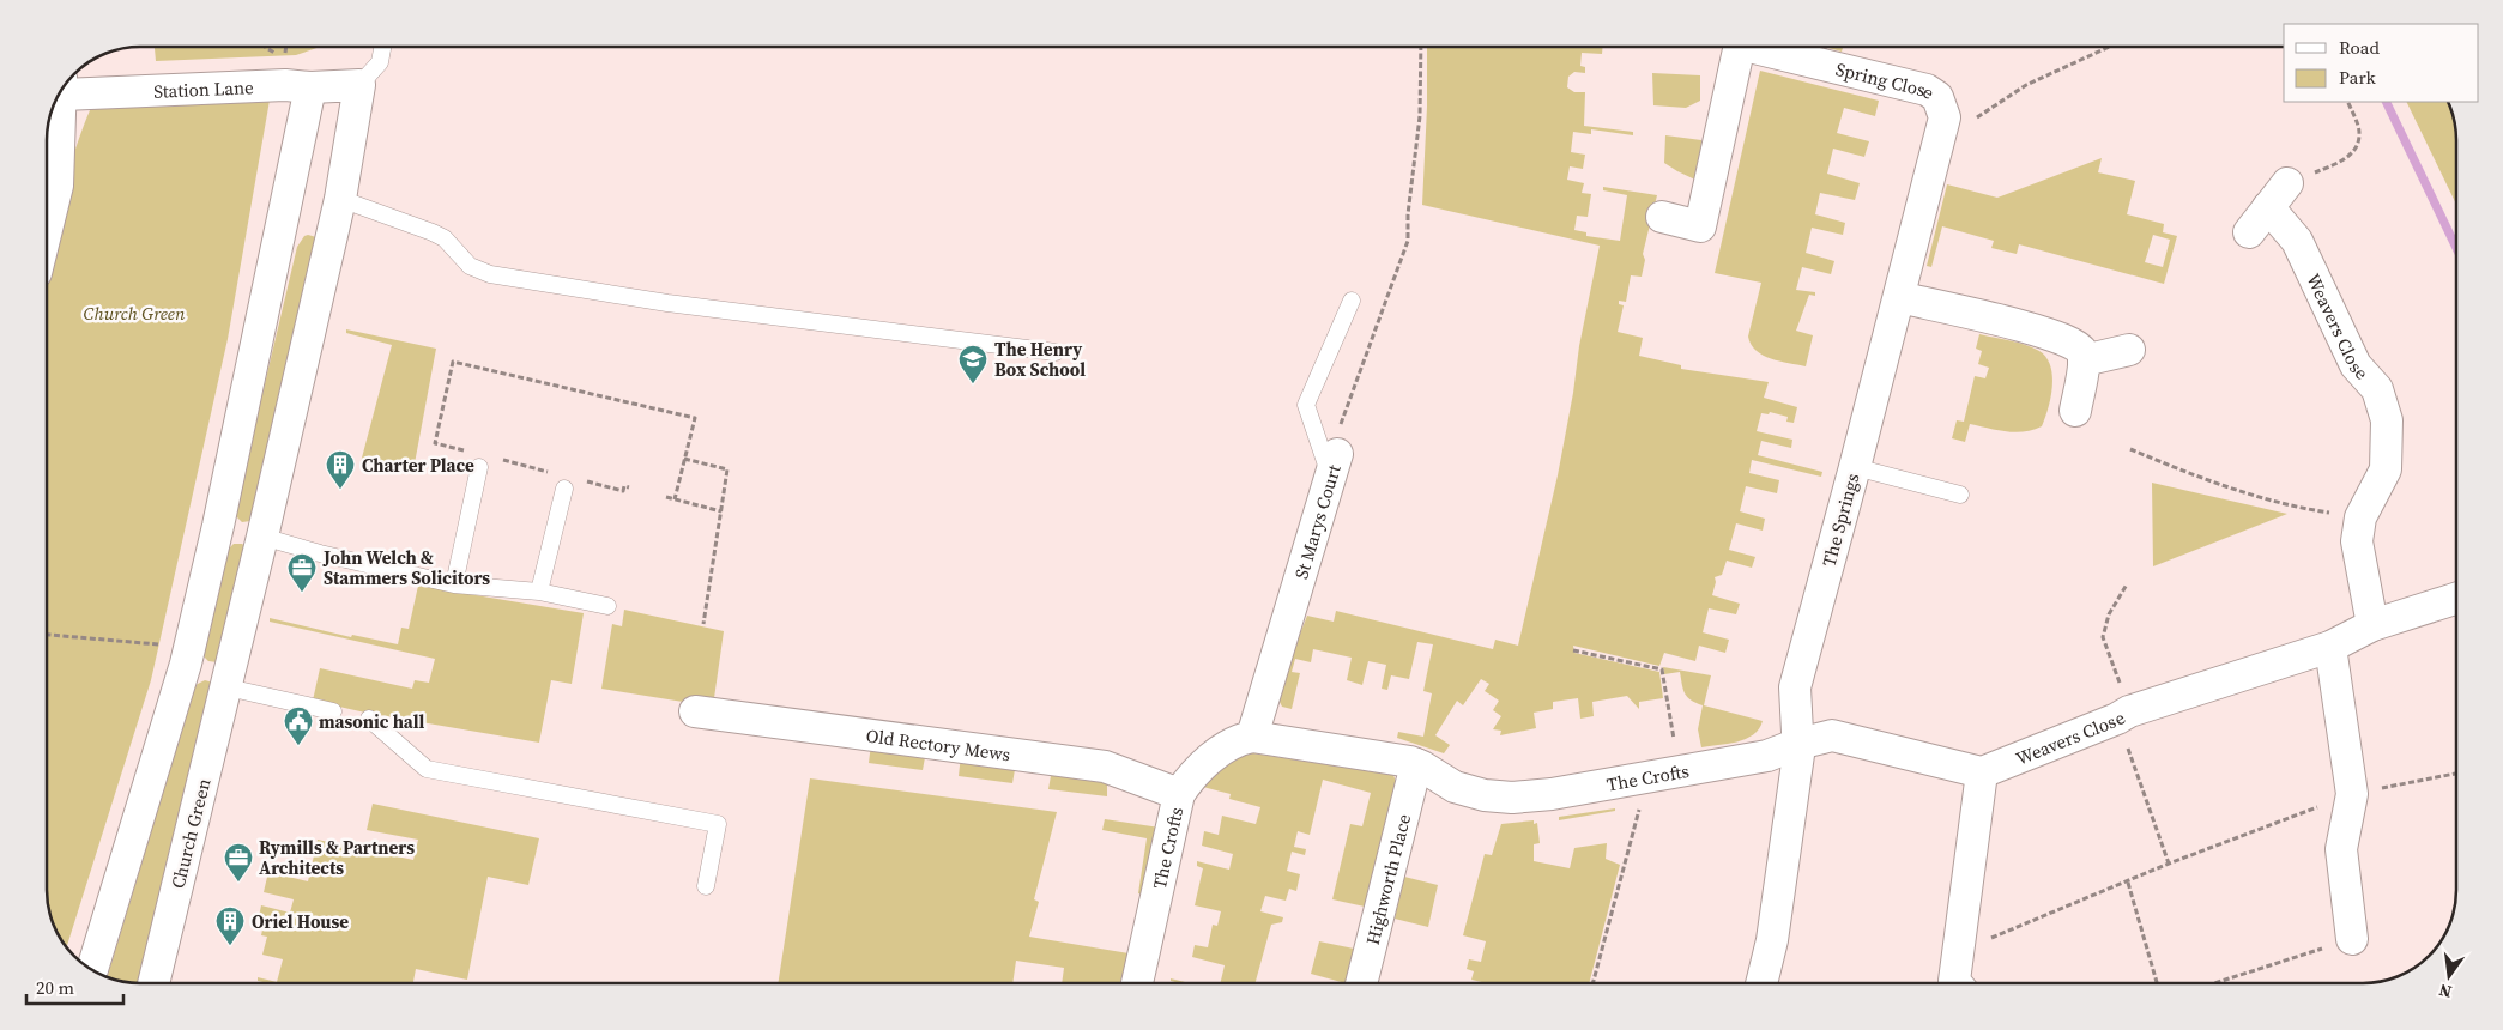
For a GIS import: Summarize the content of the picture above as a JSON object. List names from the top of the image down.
{
  "streets": {
    "street": [
      "Spring Close",
      "Station Lane",
      "Weavers Close",
      "The Springs",
      "St Marys Court",
      "Old Rectory Mews",
      "The Crofts",
      "Church Green",
      "Highworth Place"
    ]
  },
  "crossings": [
    ["Spring Close", "The Springs"],
    ["Station Lane", "Church Green"],
    ["The Springs", "The Crofts"],
    ["St Marys Court", "The Crofts"],
    ["Old Rectory Mews", "The Crofts"],
    ["The Crofts", "Highworth Place"]
  ],
  "parks": ["Church Green"],
  "places": {
    "school or university": ["The Henry Box School"],
    "building": ["Charter Place", "Oriel House"],
    "office": ["John Welch & Stammers Solicitors", "Rymills & Partners Architects"],
    "public building": ["masonic hall"]
  },
  "legend": ["Road", "Park"],
  "scale_bar": "20 m",
  "north": "bottom"
}
